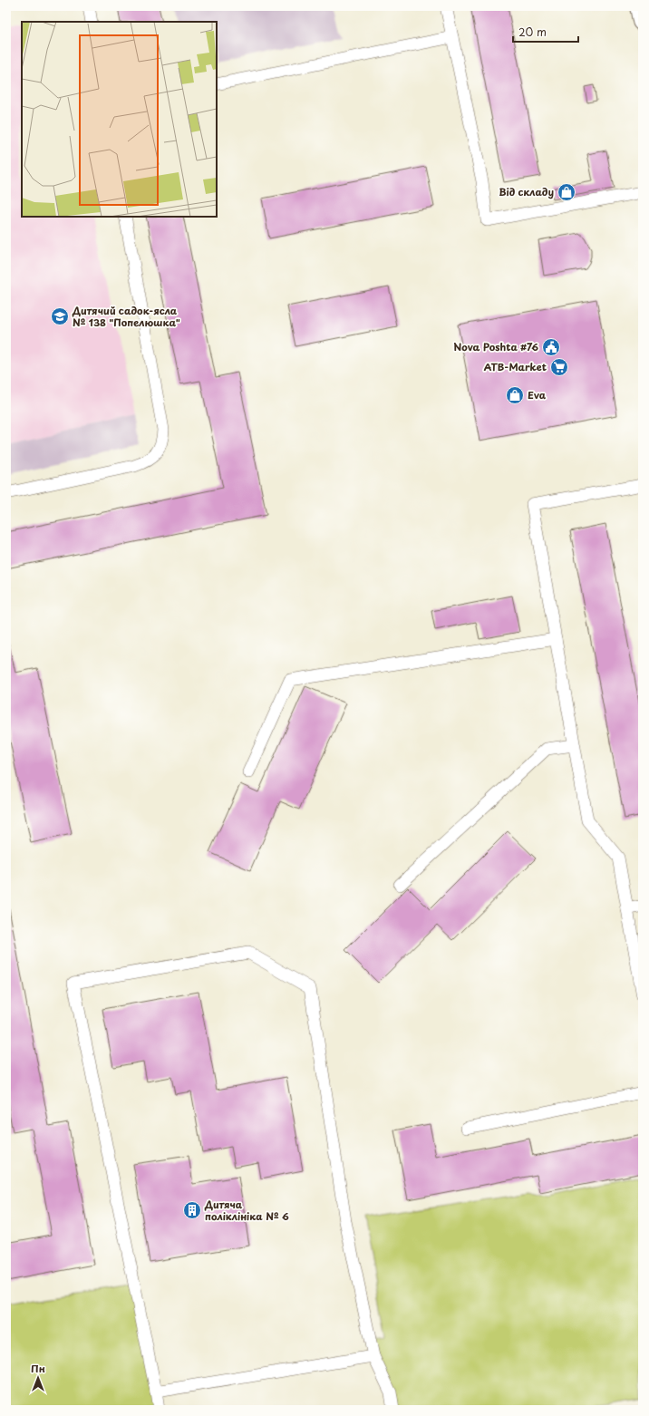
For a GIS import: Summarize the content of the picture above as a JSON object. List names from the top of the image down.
{
  "places": {
    "shop": ["Від складу", "Eva"],
    "school or university": ["Дитячий садок-ясла № 138 \"Попелюшка\""],
    "public building": ["Nova Poshta #76"],
    "supermarket": ["ATB-Market"],
    "building": ["Дитяча поліклініка № 6"]
  },
  "scale_bar": "20 m",
  "north": "top"
}
